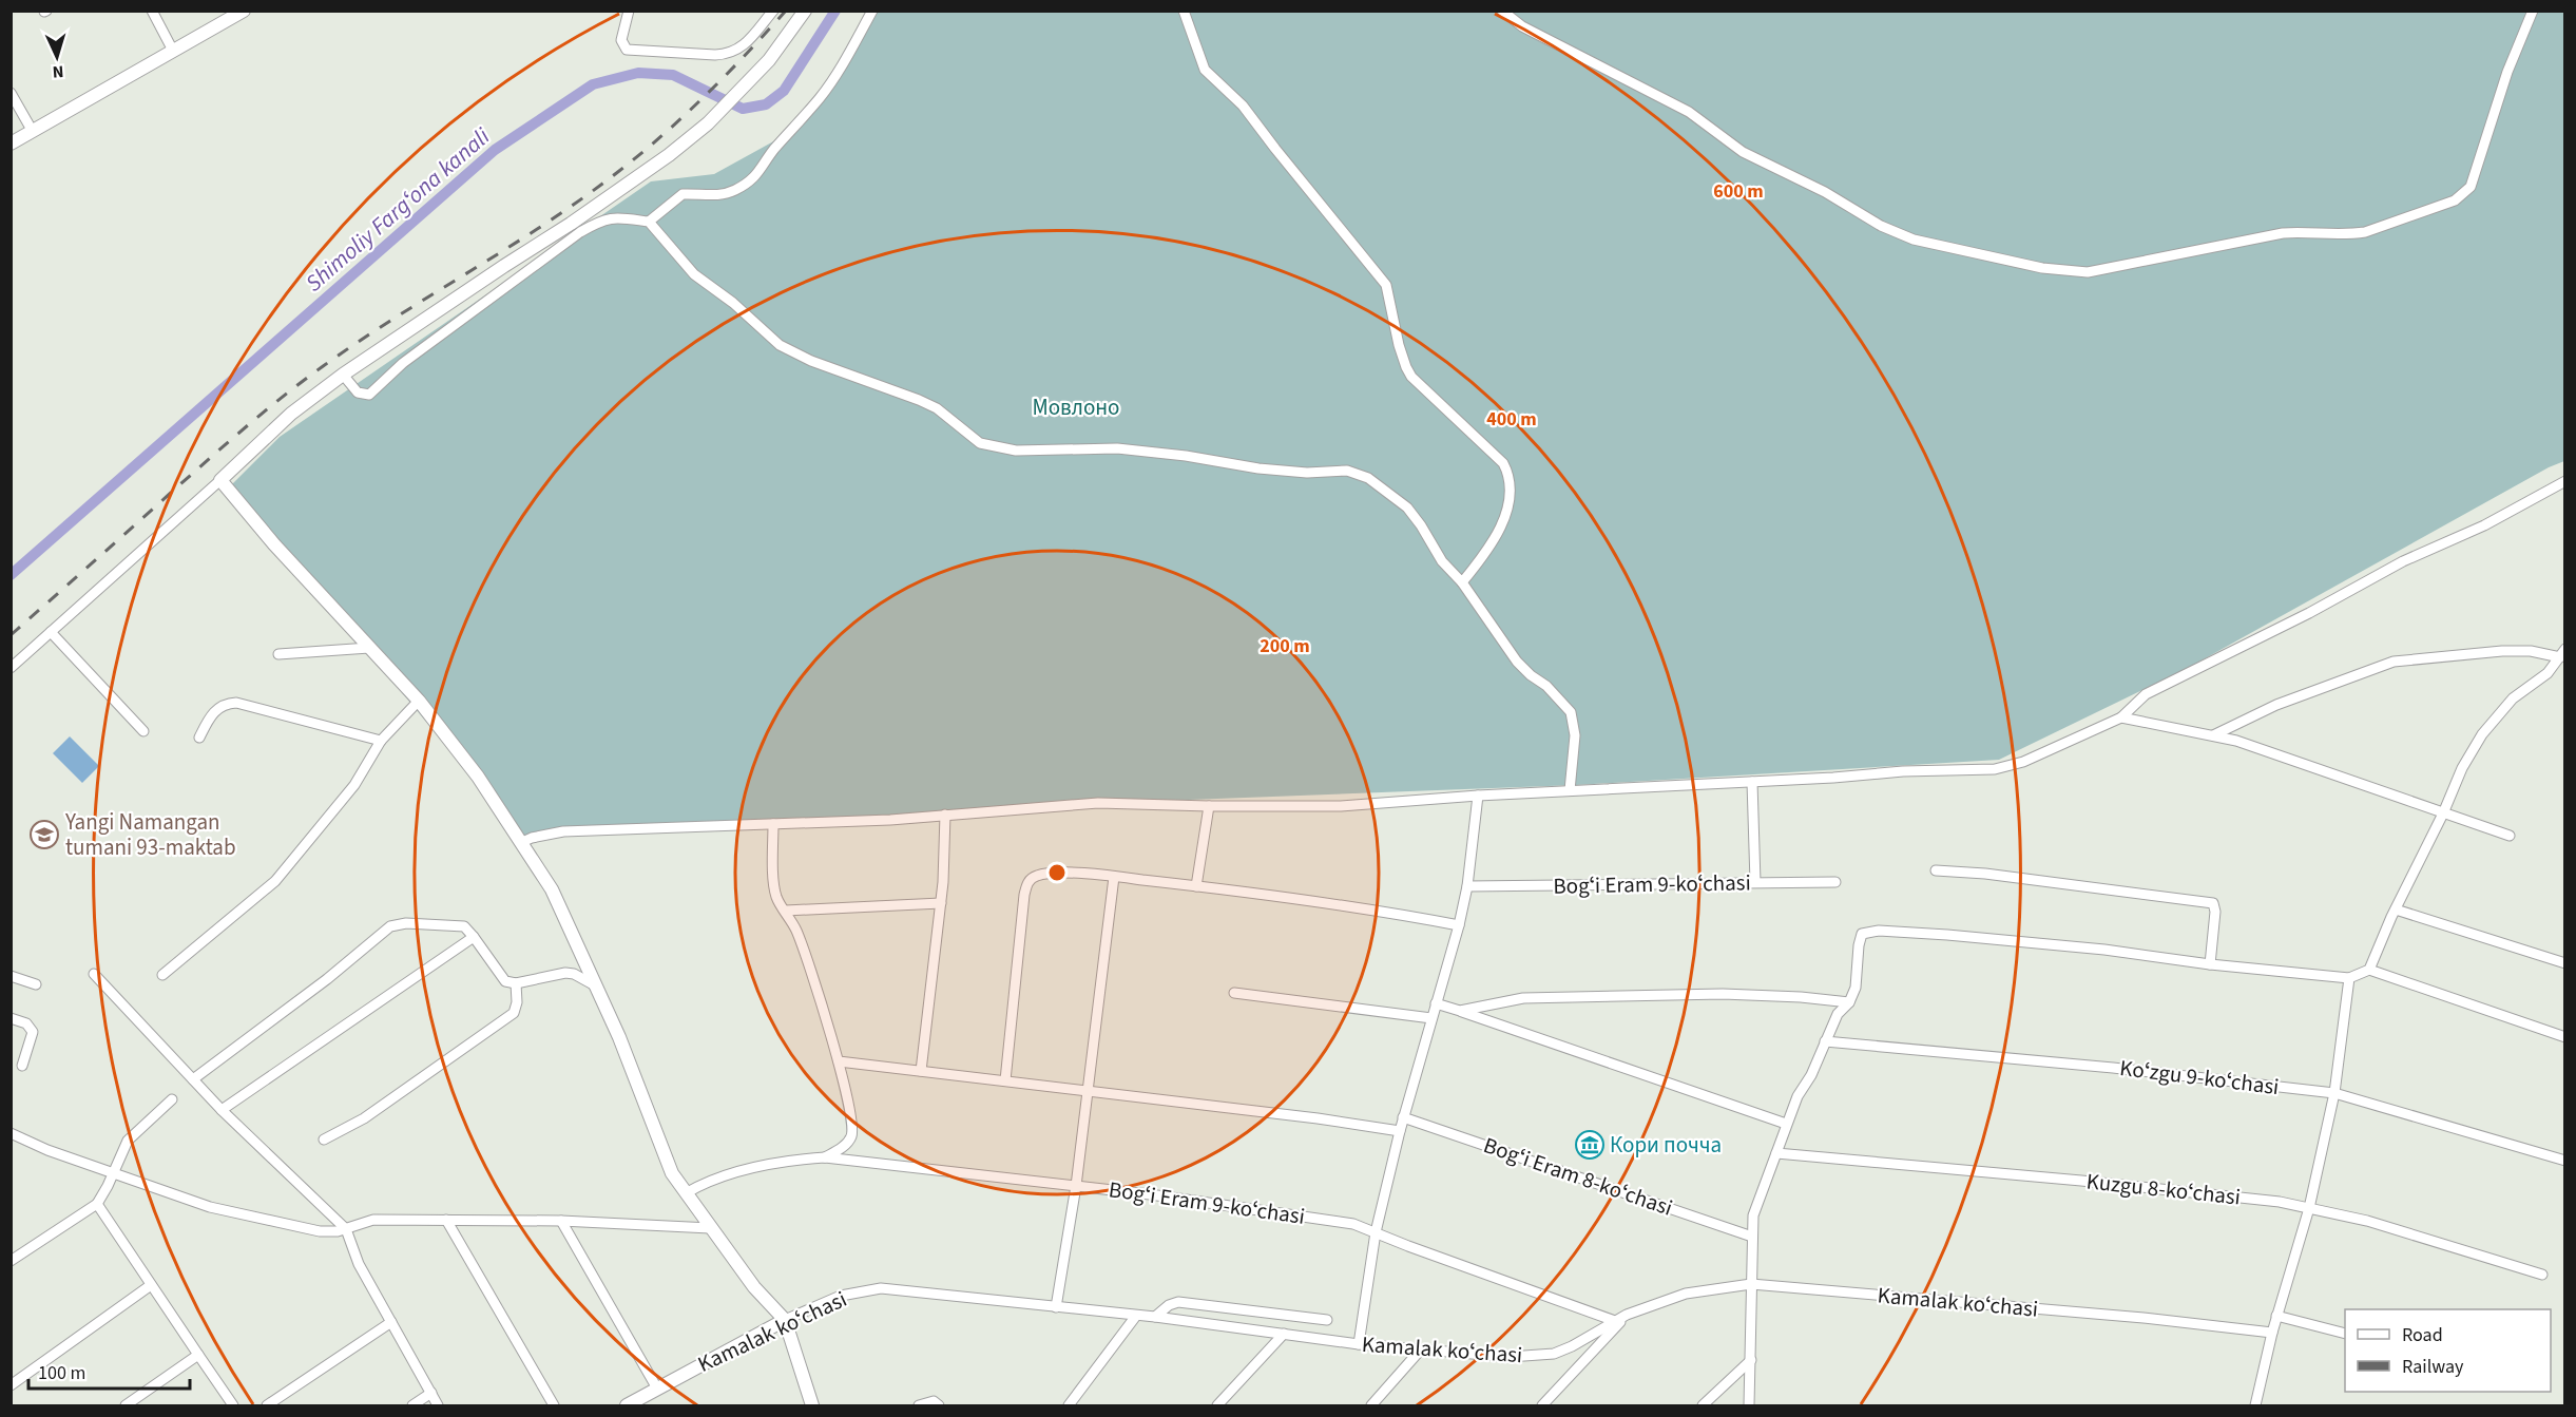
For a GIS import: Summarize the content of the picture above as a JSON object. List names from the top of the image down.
{
  "streets": {
    "street": [
      "Bogʻi Eram 9-koʻchasi",
      "Koʻzgu 9-koʻchasi",
      "Bogʻi Eram 8-koʻchasi",
      "Kuzgu 8-koʻchasi",
      "Kamalak koʻchasi"
    ]
  },
  "crossings": [
    ["Bogʻi Eram 9-koʻchasi", "Kamalak koʻchasi"]
  ],
  "water": ["Shimoliy Fargʻona kanali"],
  "parks": ["Мовлоно"],
  "places": {
    "school or university": ["Yangi Namangan tumani 93-maktab"],
    "museum": ["Кори почча"]
  },
  "legend": ["Road", "Railway"],
  "scale_bar": "100 m",
  "north": "bottom",
  "rings": ["600 m", "400 m", "200 m"]
}
